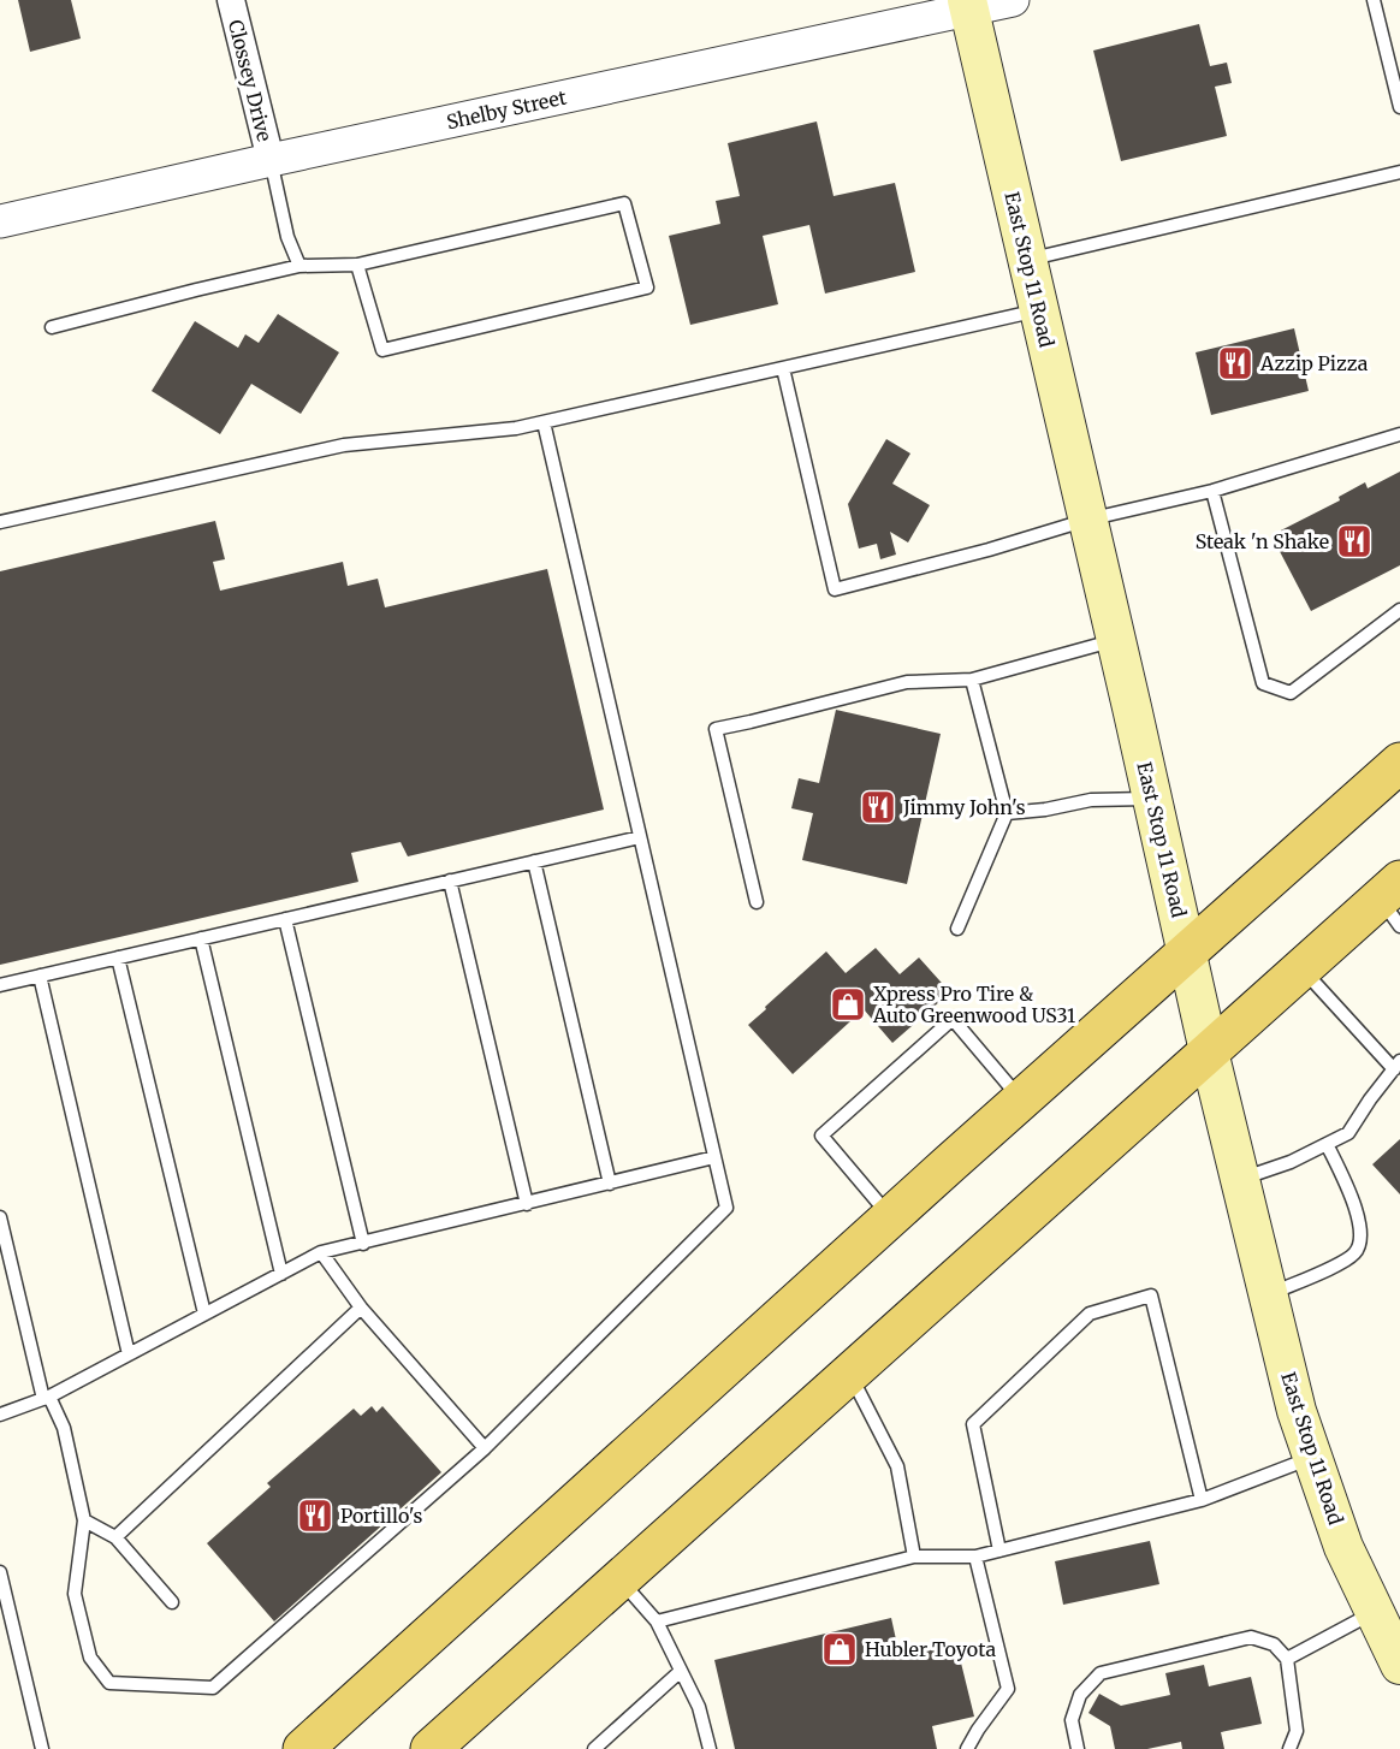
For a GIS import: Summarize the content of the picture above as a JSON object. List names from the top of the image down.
{
  "streets": {
    "main road": ["East Stop 11 Road"],
    "street": ["Clossey Drive", "Shelby Street"]
  },
  "crossings": [
    ["Clossey Drive", "Shelby Street"],
    ["Shelby Street", "East Stop 11 Road"]
  ],
  "places": {
    "restaurant": [
      "Azzip Pizza",
      "Steak 'n Shake",
      "Jimmy John's",
      "Portillo's"
    ],
    "shop": ["Xpress Pro Tire & Auto Greenwood US31", "Hubler Toyota"]
  }
}
